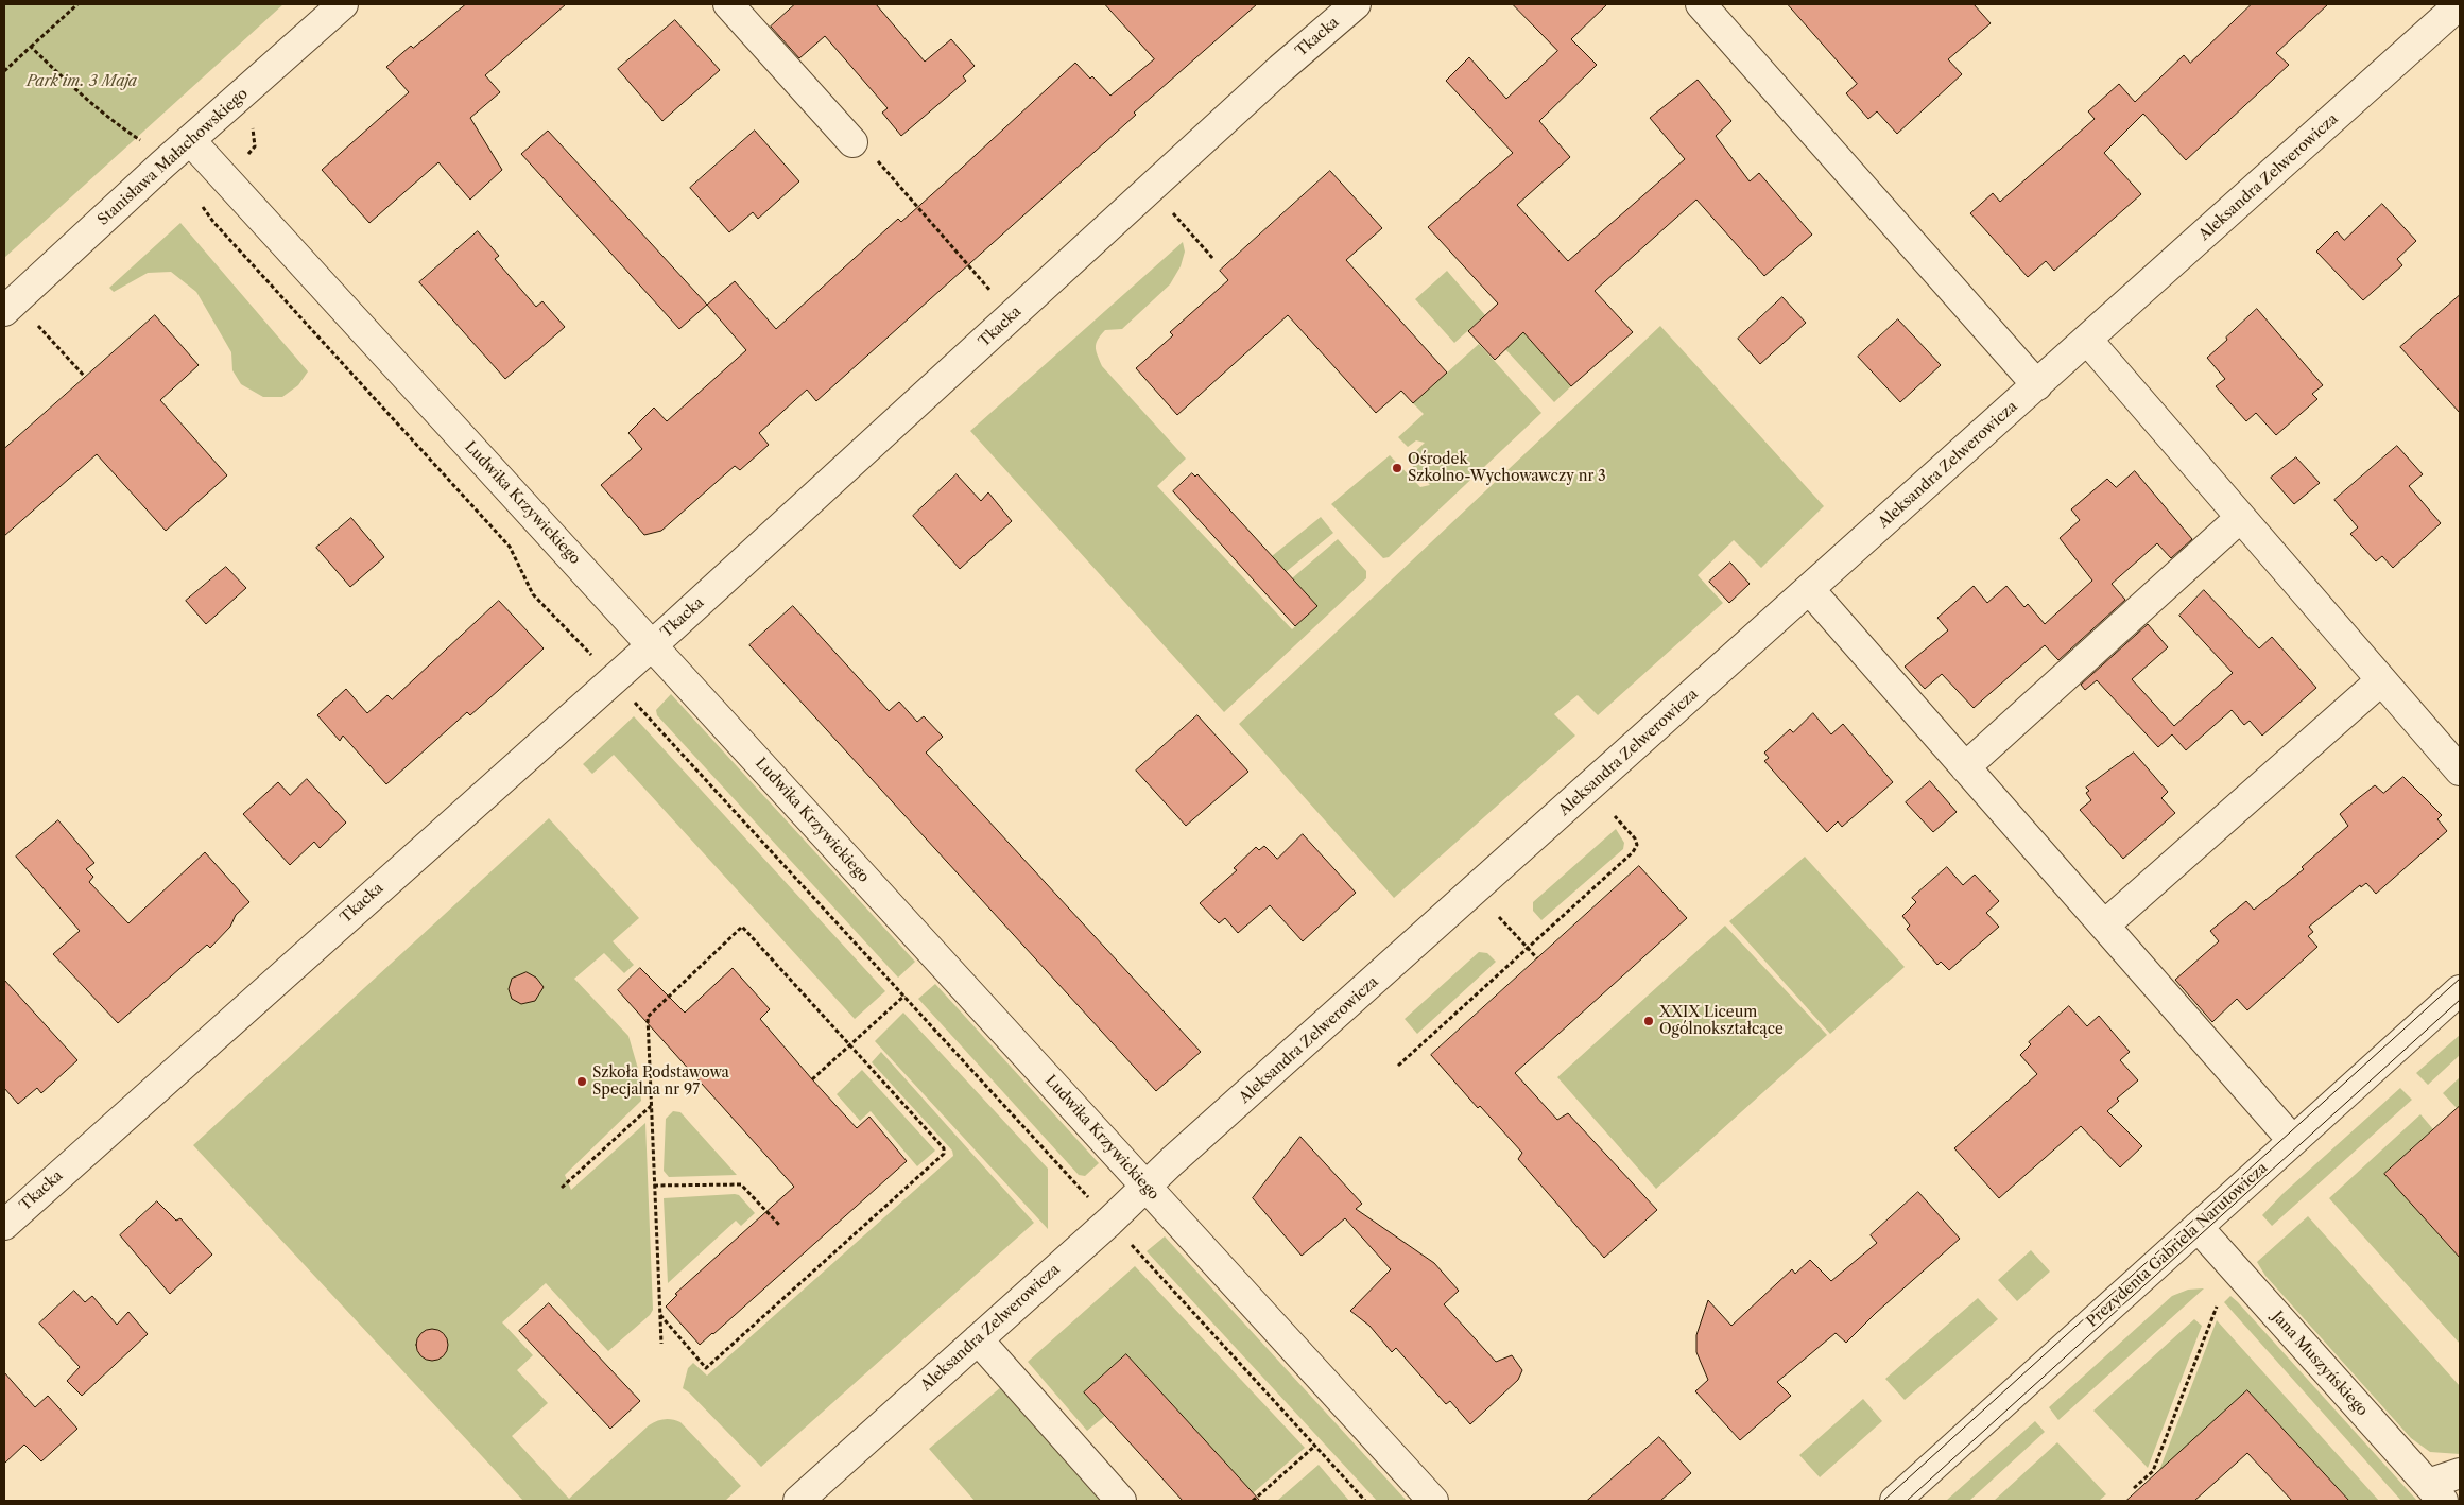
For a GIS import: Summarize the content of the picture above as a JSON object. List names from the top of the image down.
{
  "streets": {
    "street": [
      "Tkacka",
      "Stanisława Małachowskiego",
      "Aleksandra Zelwerowicza",
      "Ludwika Krzywickiego",
      "Prezydenta Gabriela Narutowicza",
      "Jana Muszyńskiego"
    ]
  },
  "crossings": [
    ["Tkacka", "Ludwika Krzywickiego"],
    ["Stanisława Małachowskiego", "Ludwika Krzywickiego"],
    ["Aleksandra Zelwerowicza", "Ludwika Krzywickiego"],
    ["Prezydenta Gabriela Narutowicza", "Jana Muszyńskiego"]
  ],
  "parks": ["Park im. 3 Maja"],
  "places": ["Ośrodek Szkolno-Wychowawczy nr 3", "XXIX Liceum Ogólnokształcące", "Szkoła Podstawowa Specjalna nr 97"]
}
